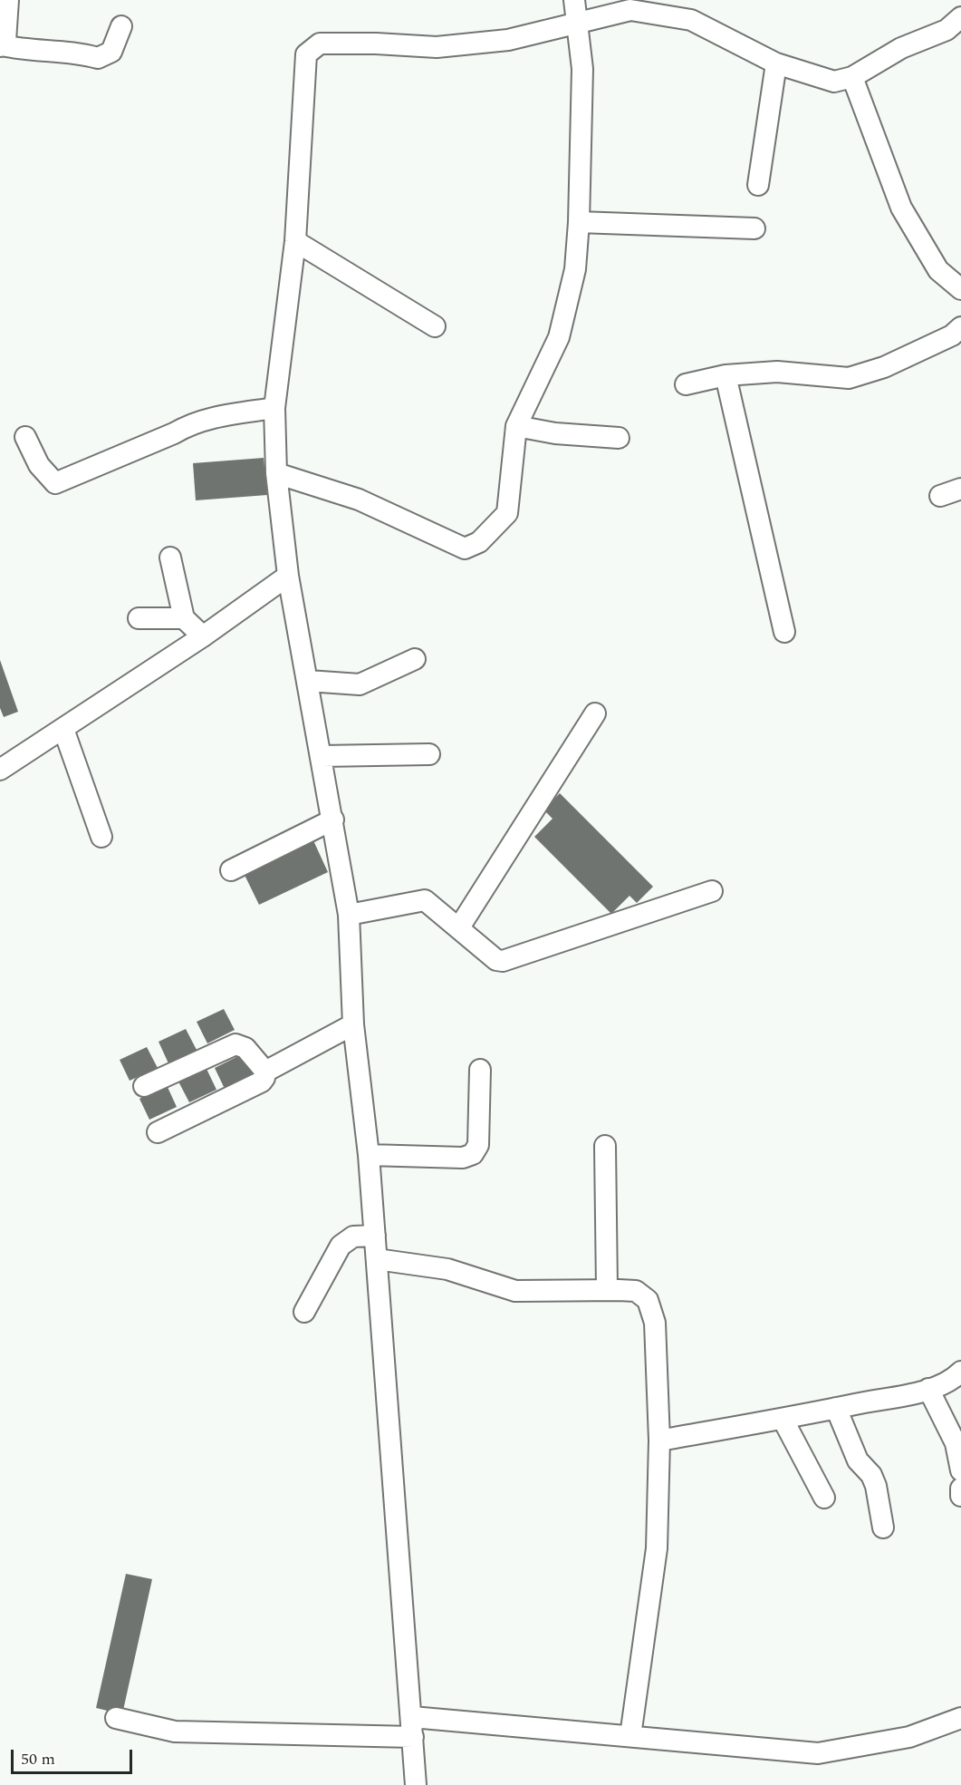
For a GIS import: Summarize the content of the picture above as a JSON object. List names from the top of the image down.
{
  "scale_bar": "50 m"
}
